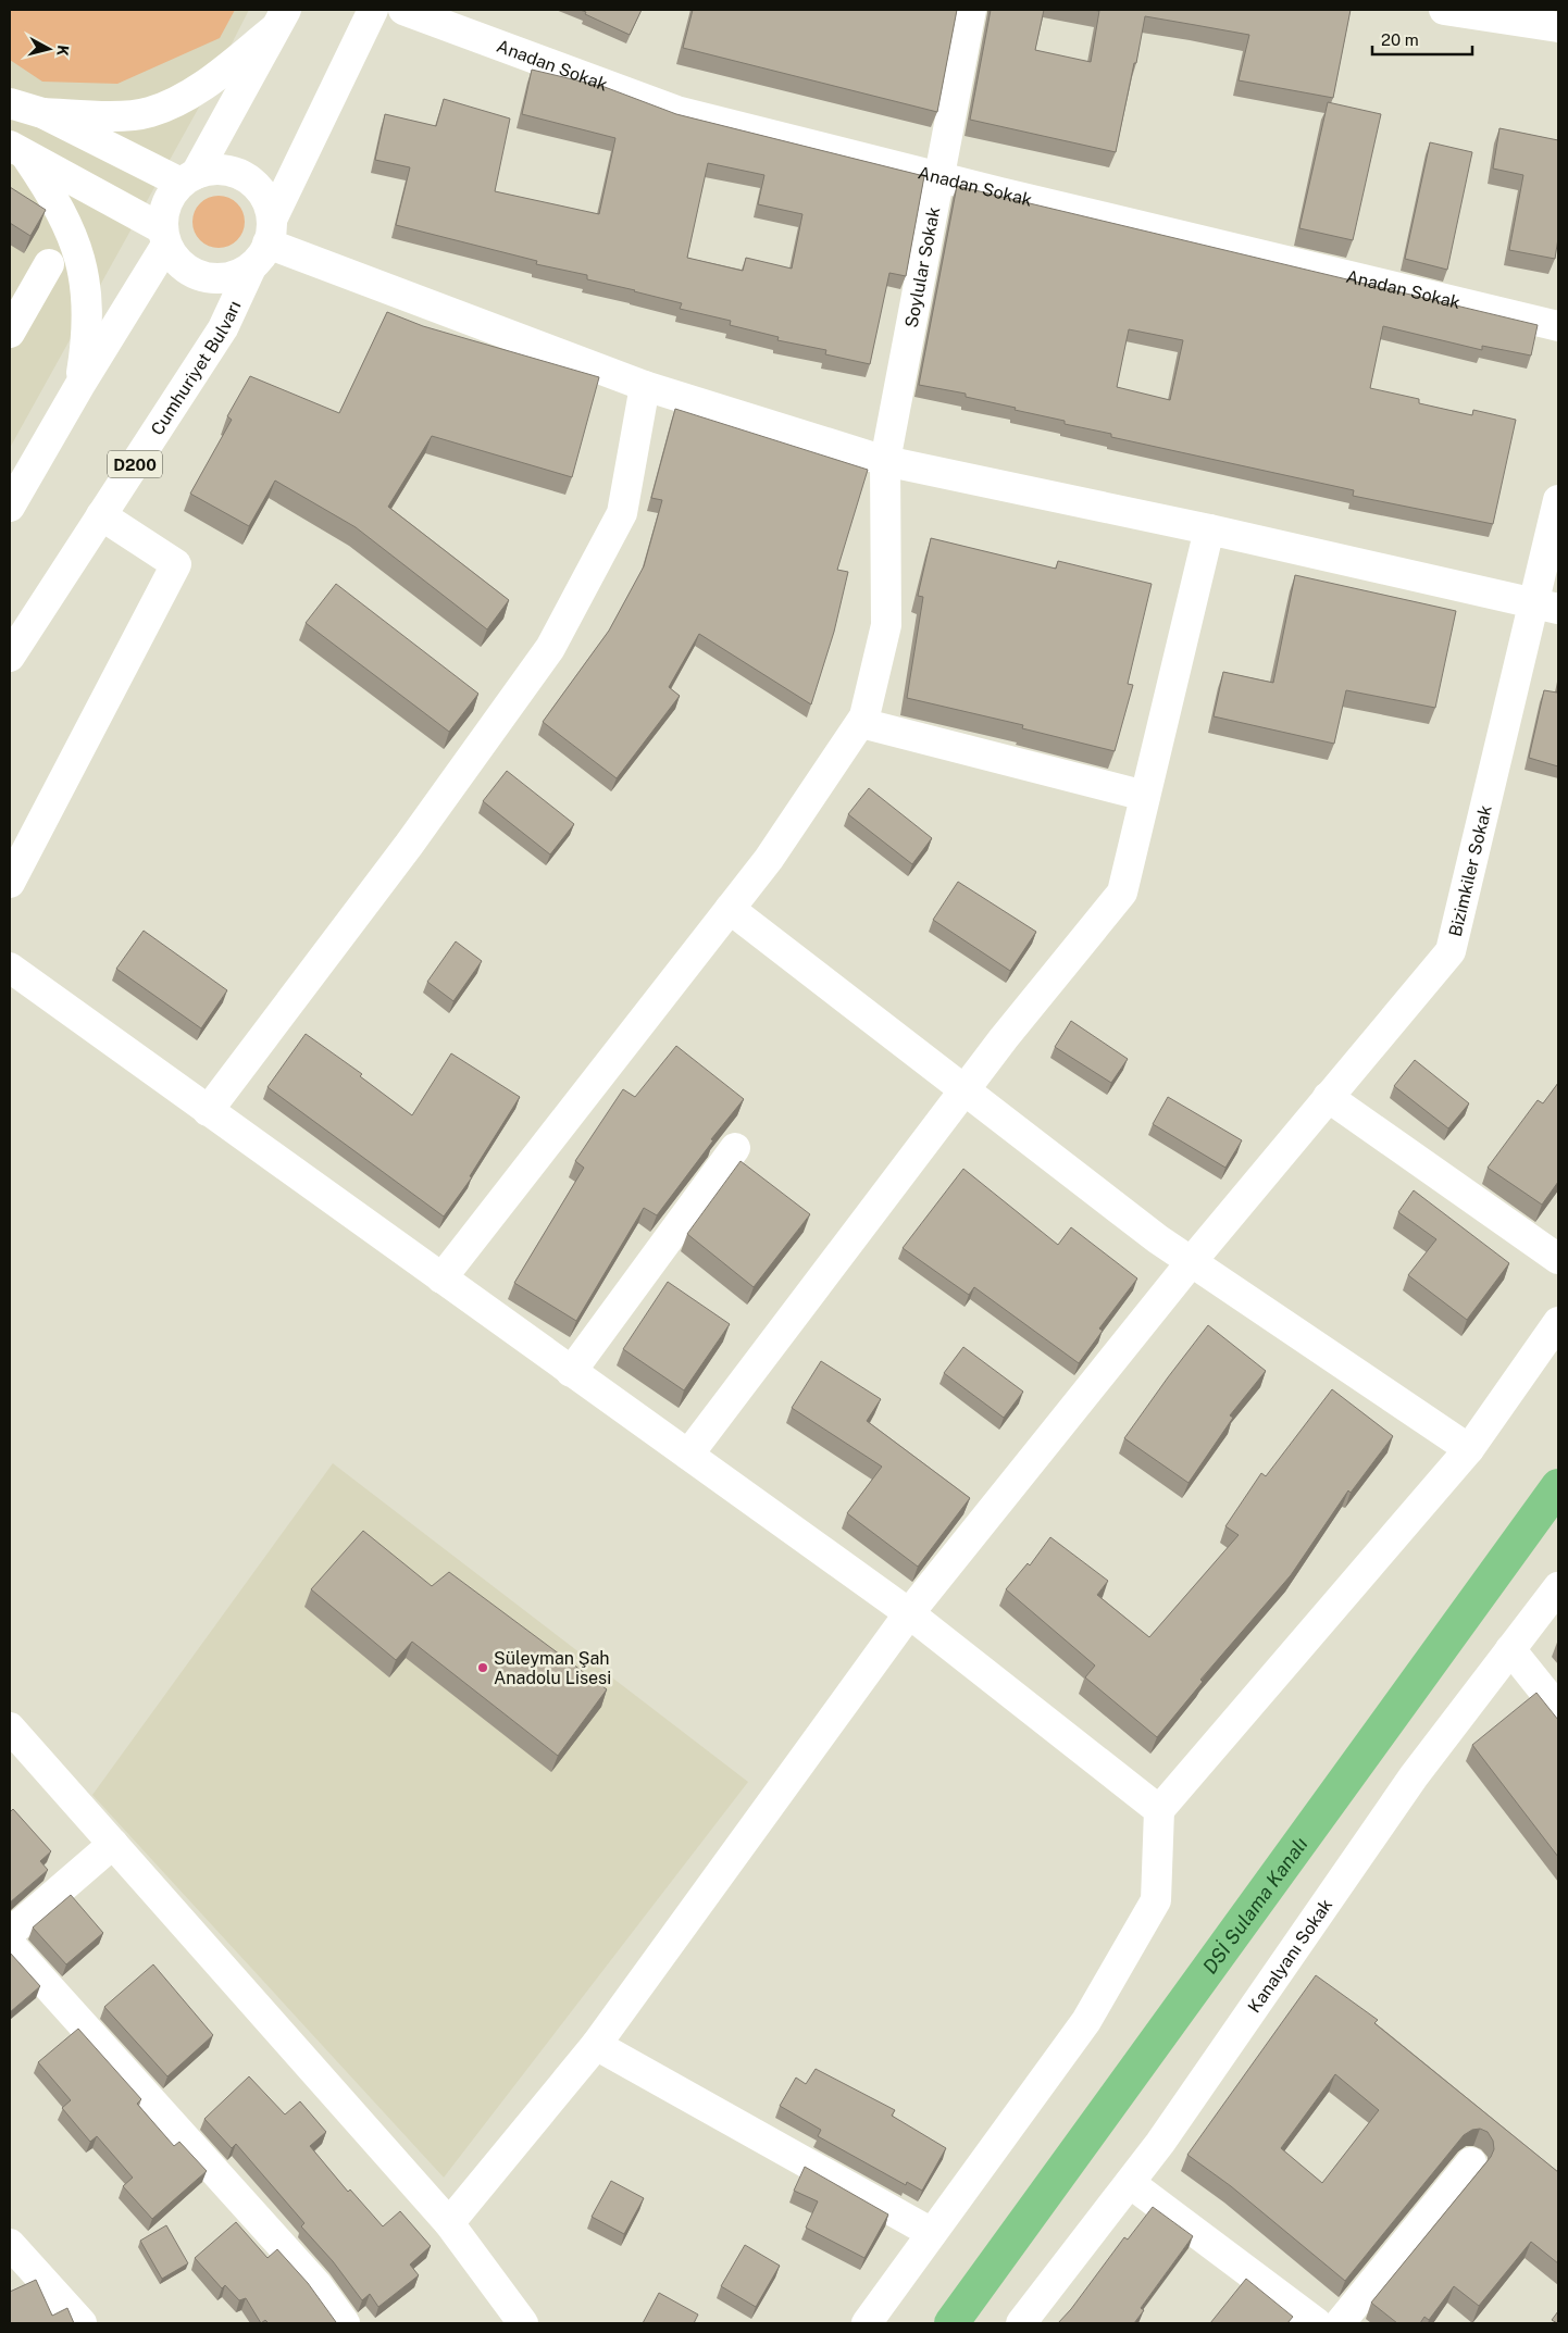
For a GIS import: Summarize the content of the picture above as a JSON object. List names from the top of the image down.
{
  "streets": {
    "street": [
      "Anadan Sokak",
      "Soylular Sokak",
      "Cumhuriyet Bulvarı",
      "D200",
      "Bizimkiler Sokak",
      "Kanalyanı Sokak"
    ]
  },
  "crossings": [
    ["Anadan Sokak", "Soylular Sokak"]
  ],
  "water": ["DSİ Sulama Kanalı"],
  "places": ["Süleyman Şah Anadolu Lisesi"],
  "scale_bar": "20 m",
  "north": "right"
}
